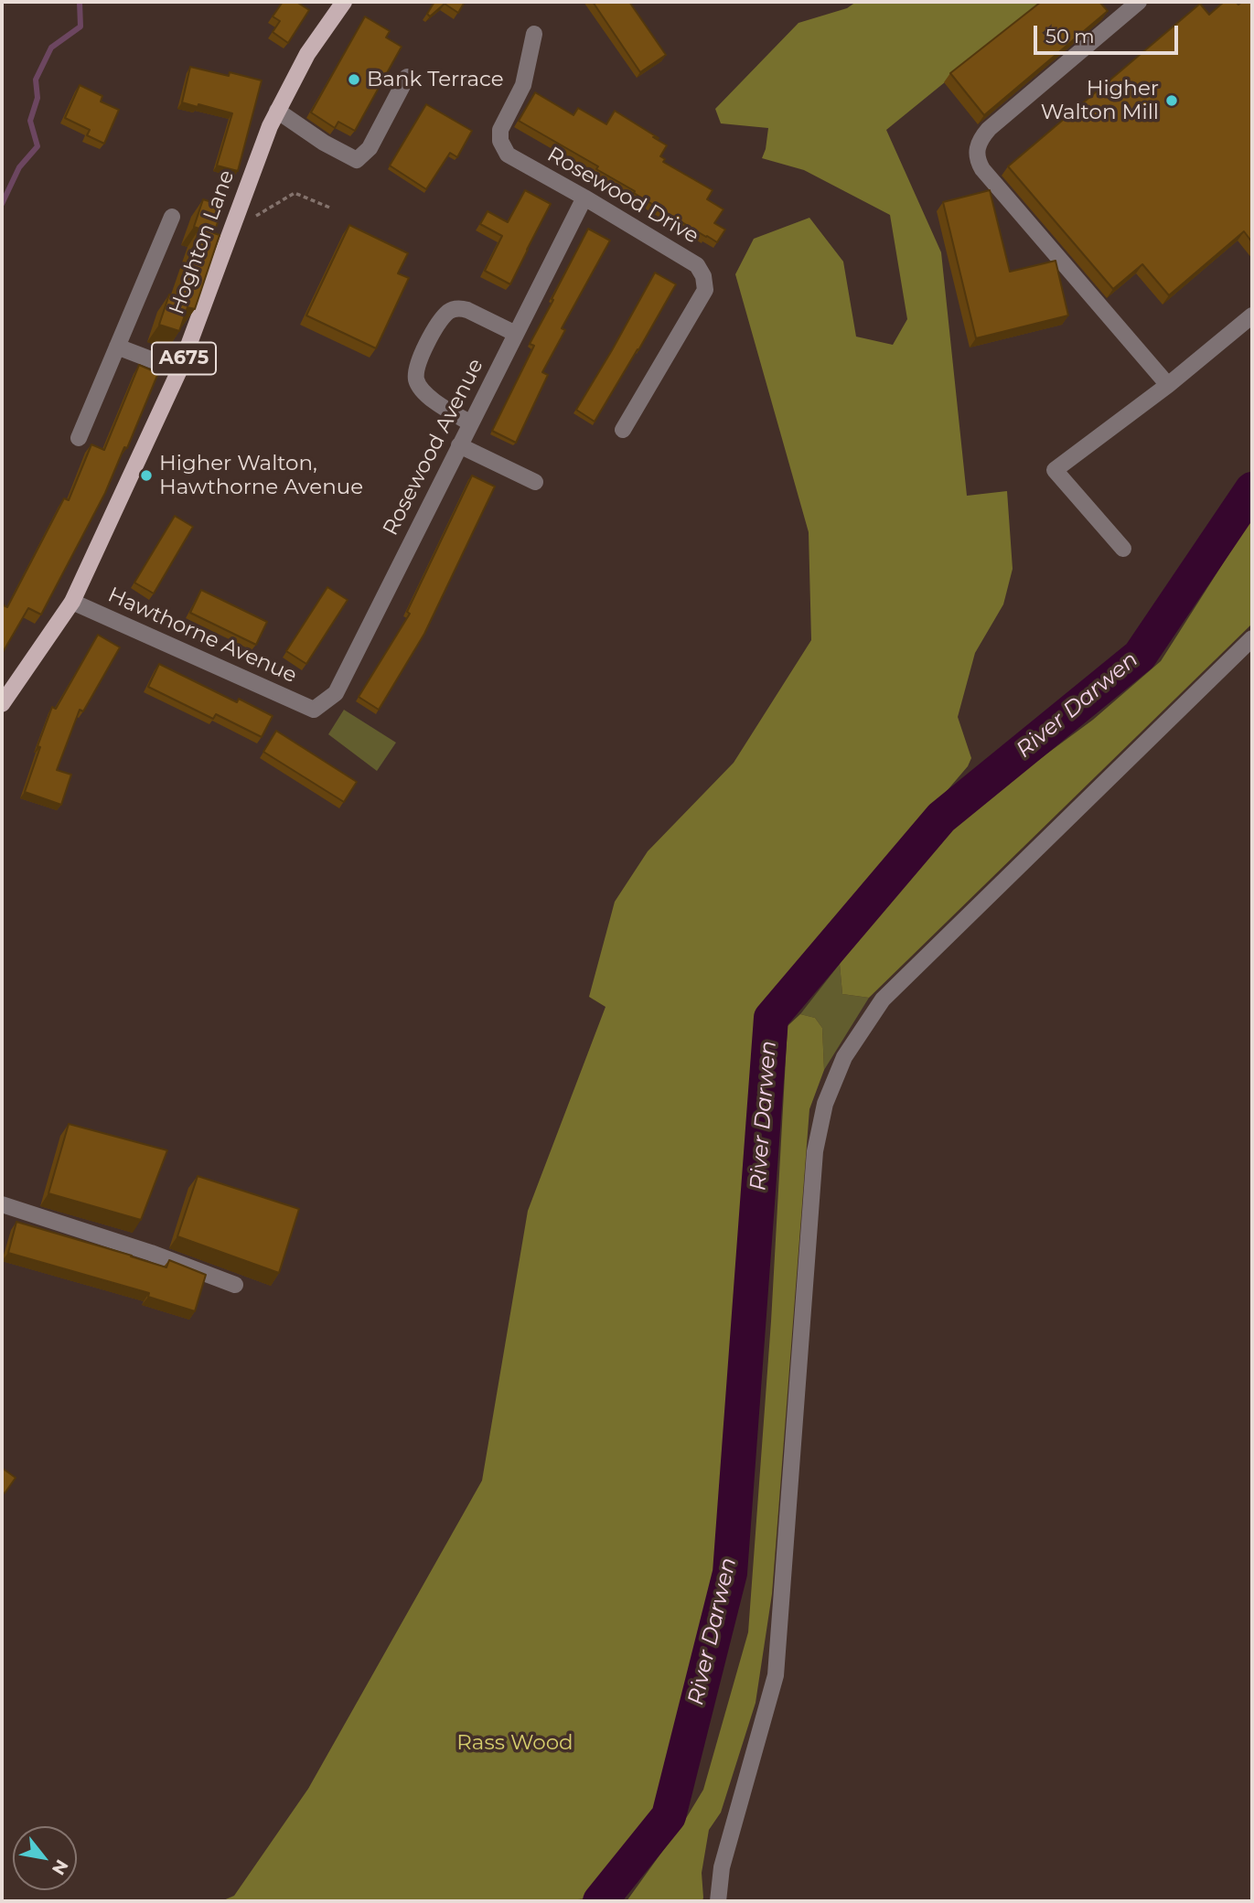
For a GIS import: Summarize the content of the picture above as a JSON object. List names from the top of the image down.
{
  "streets": {
    "main road": ["Hoghton Lane", "A675"],
    "street": ["Rosewood Drive", "Rosewood Avenue", "Hawthorne Avenue"]
  },
  "crossings": [
    ["Rosewood Drive", "Rosewood Avenue"],
    ["Hoghton Lane", "Hawthorne Avenue"],
    ["Rosewood Avenue", "Hawthorne Avenue"]
  ],
  "water": ["River Darwen"],
  "parks": ["Rass Wood"],
  "places": ["Bank Terrace", "Higher Walton Mill", "Higher Walton, Hawthorne Avenue"],
  "scale_bar": "50 m",
  "north": "bottom right"
}
